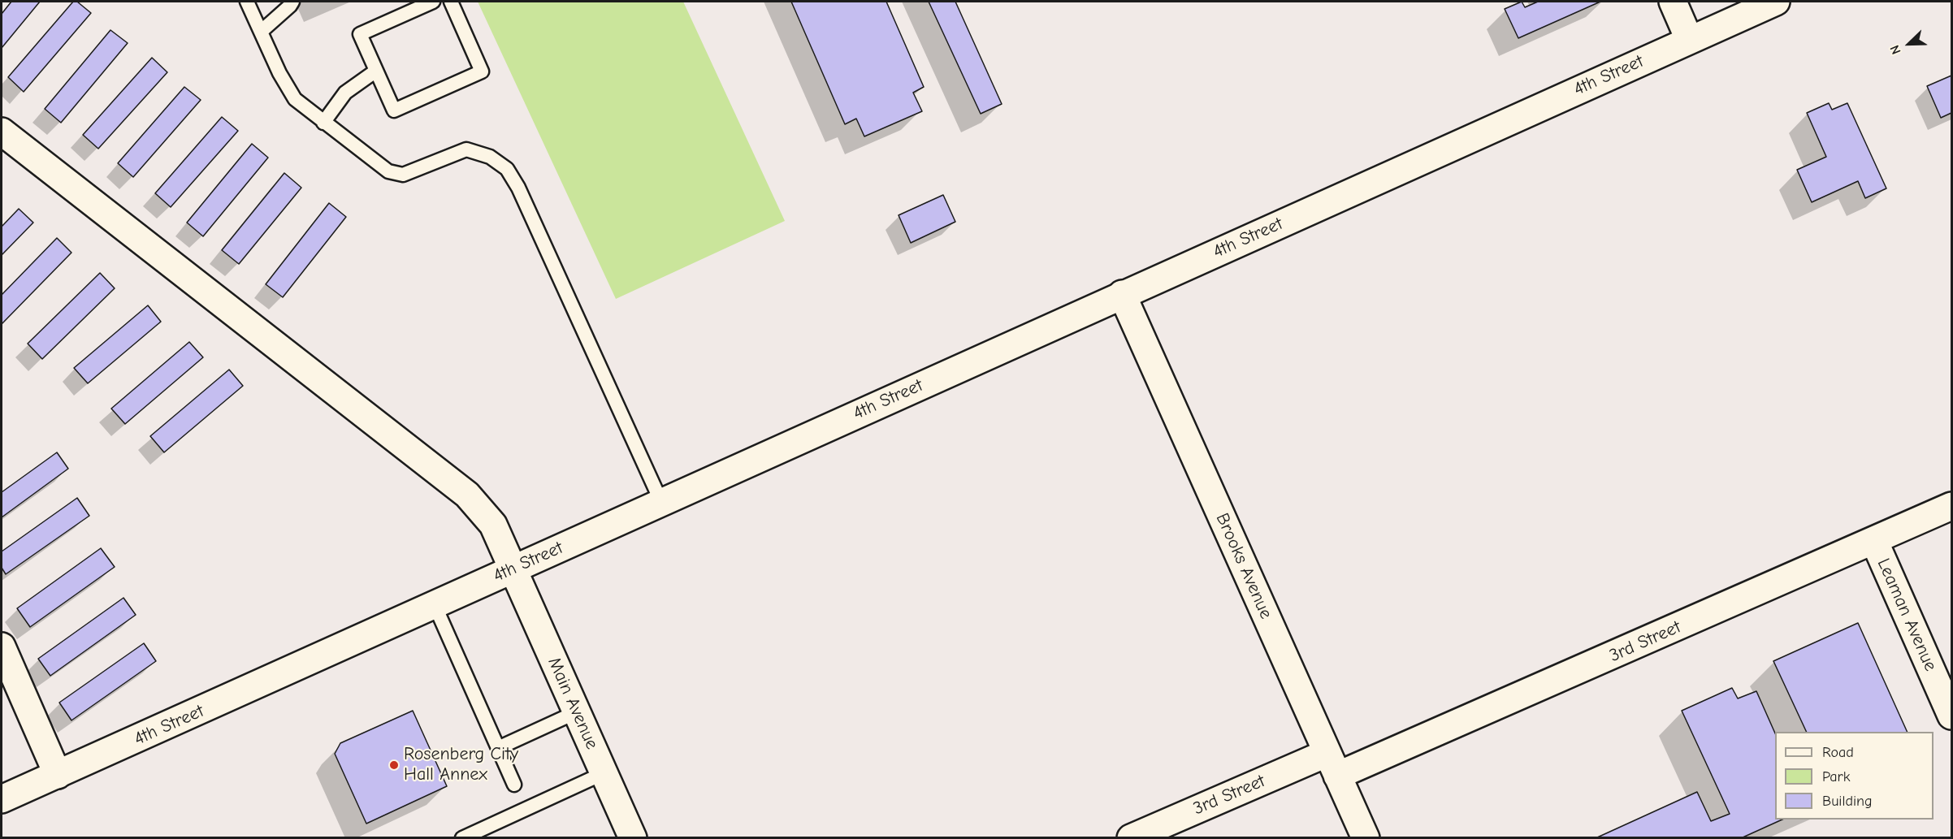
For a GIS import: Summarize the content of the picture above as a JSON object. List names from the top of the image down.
{
  "streets": {
    "street": [
      "4th Street",
      "Brooks Avenue",
      "Leaman Avenue",
      "3rd Street",
      "Main Avenue"
    ]
  },
  "crossings": [
    ["4th Street", "Brooks Avenue"],
    ["4th Street", "Main Avenue"],
    ["Brooks Avenue", "3rd Street"],
    ["Leaman Avenue", "3rd Street"]
  ],
  "places": ["Rosenberg City Hall Annex"],
  "legend": ["Road", "Park", "Building"],
  "north": "bottom left"
}
